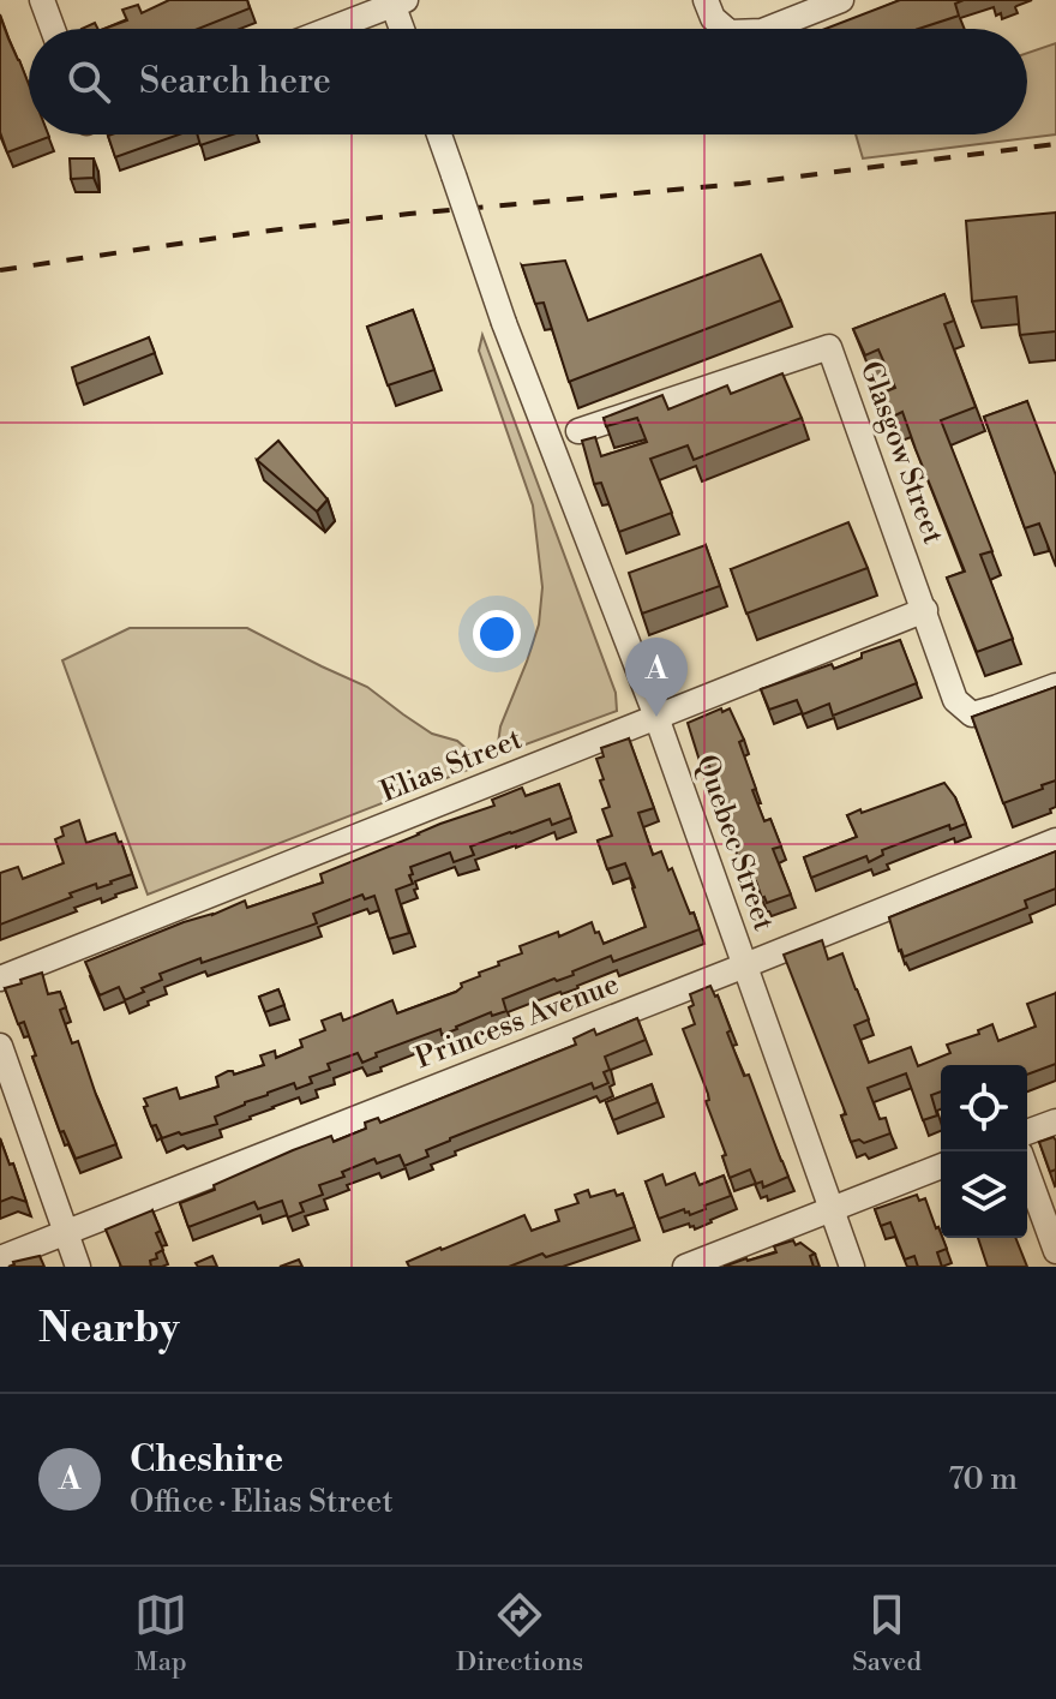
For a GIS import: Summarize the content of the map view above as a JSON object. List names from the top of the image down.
{
  "streets": {
    "street": [
      "Glasgow Street",
      "Elias Street",
      "Quebec Street",
      "Princess Avenue"
    ]
  },
  "crossings": [
    ["Glasgow Street", "Elias Street"],
    ["Elias Street", "Quebec Street"],
    ["Quebec Street", "Princess Avenue"]
  ],
  "page": {
    "search": "Search here",
    "pins": "A",
    "heading": "Nearby",
    "list": [
      {
        "mark": "A",
        "name": "Cheshire",
        "note": "Office · Elias Street",
        "value": "70 m"
      }
    ],
    "nav": ["Map", "Directions", "Saved"]
  }
}
